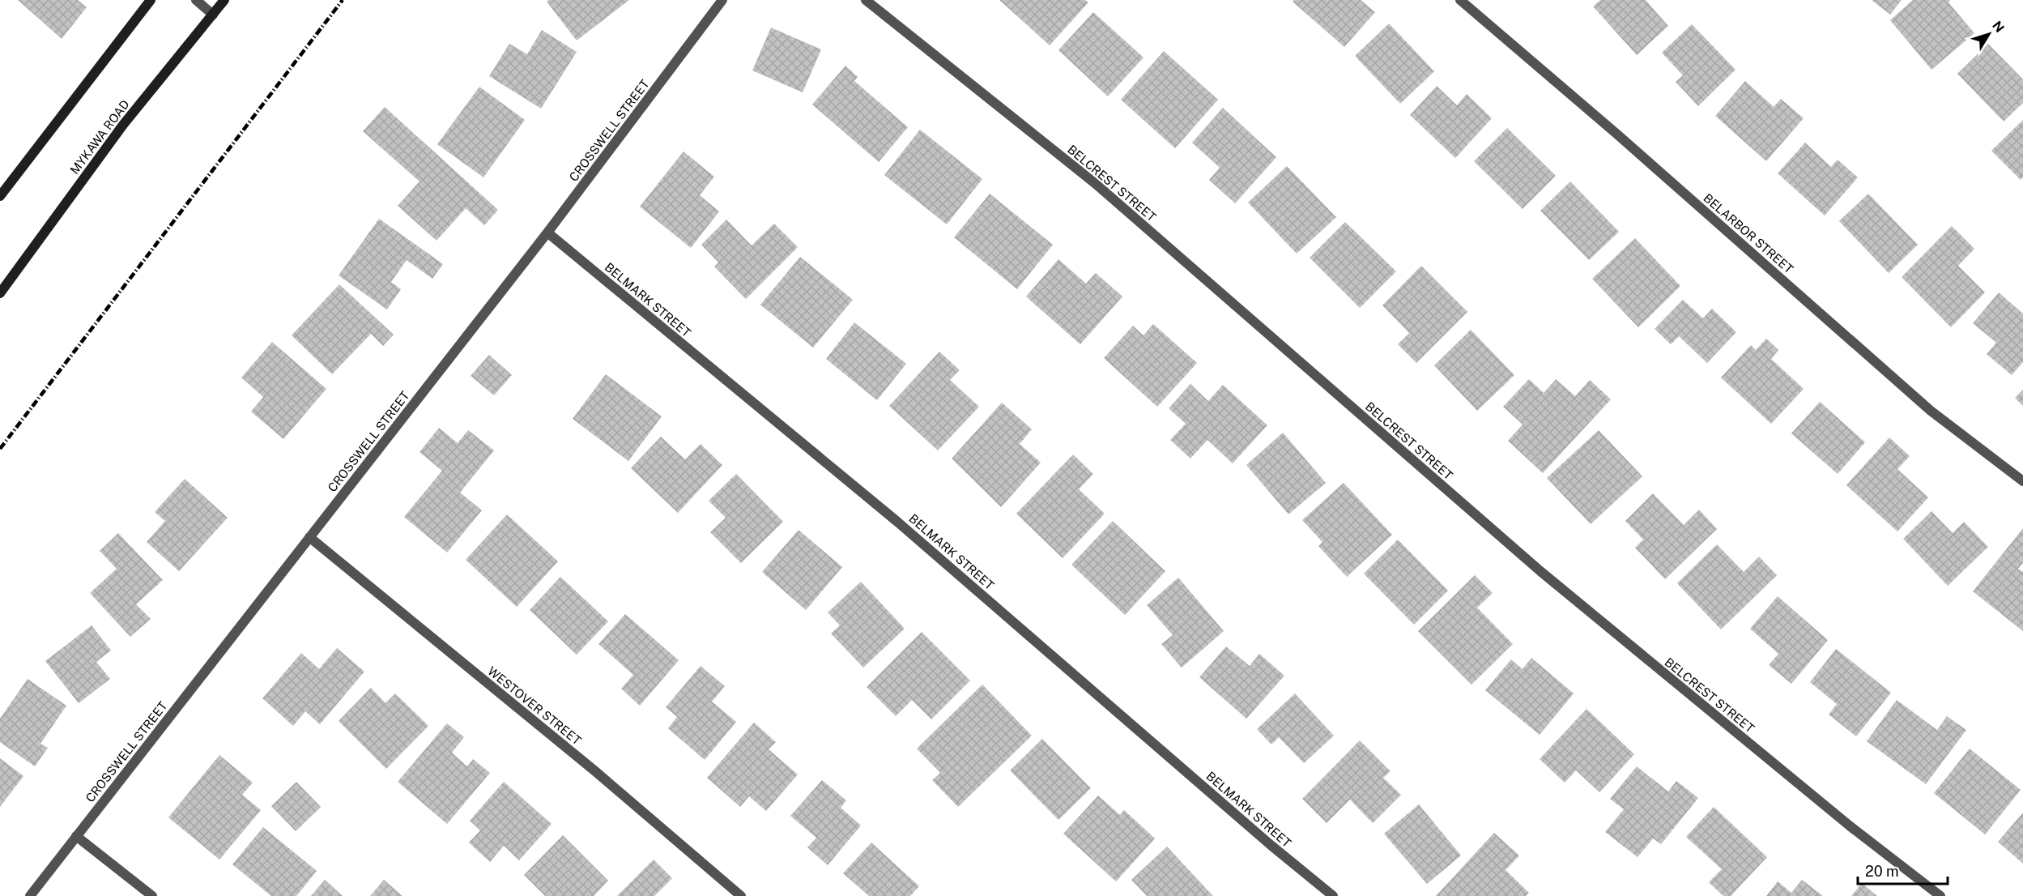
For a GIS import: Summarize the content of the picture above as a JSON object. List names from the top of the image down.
{
  "streets": {
    "main road": ["MYKAWA ROAD"],
    "street": [
      "CROSSWELL STREET",
      "BELCREST STREET",
      "BELARBOR STREET",
      "BELMARK STREET",
      "WESTOVER STREET"
    ]
  },
  "crossings": [
    ["CROSSWELL STREET", "BELMARK STREET"],
    ["CROSSWELL STREET", "WESTOVER STREET"]
  ],
  "scale_bar": "20 m",
  "north": "top right"
}
